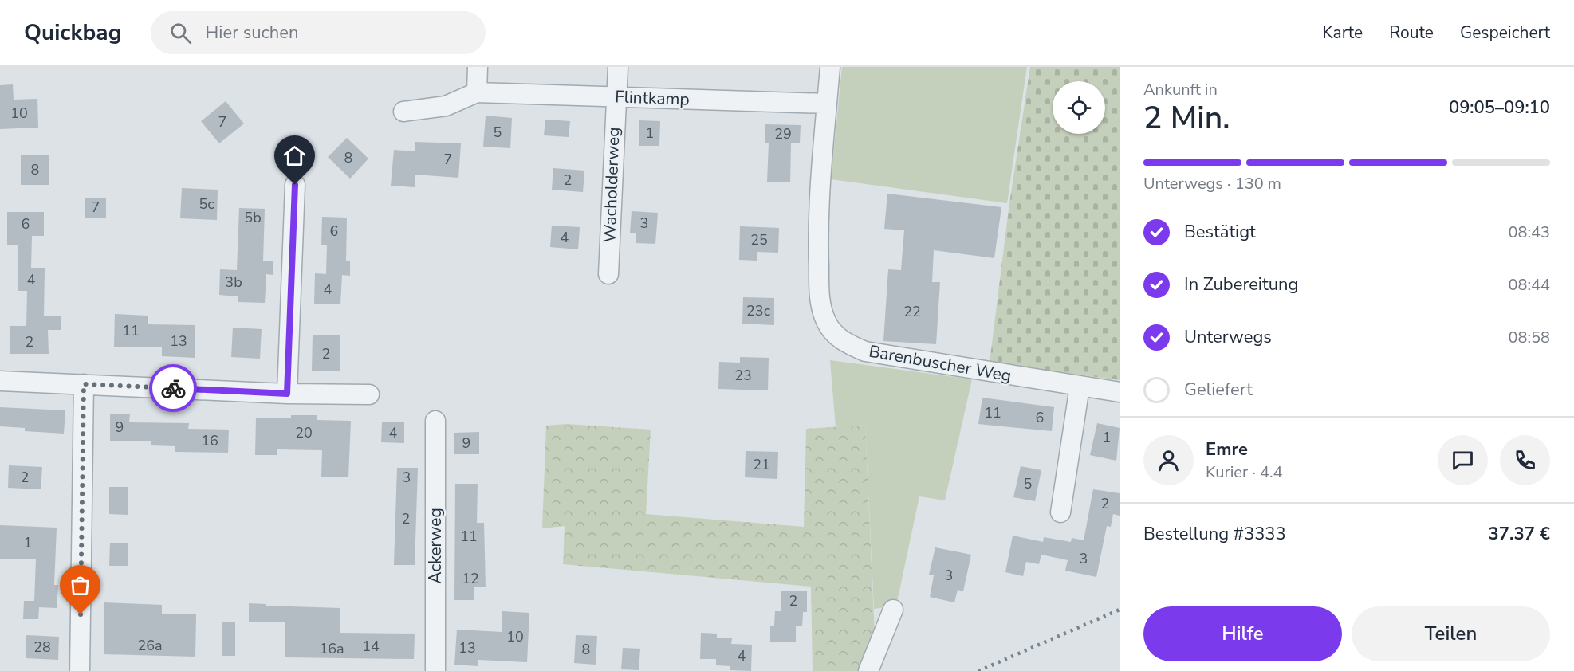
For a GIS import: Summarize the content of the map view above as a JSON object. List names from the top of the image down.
{
  "streets": {
    "street": [
      "Flintkamp",
      "Wacholderweg",
      "Barenbuscher Weg",
      "Ackerweg"
    ]
  },
  "crossings": [
    ["Flintkamp", "Wacholderweg"],
    ["Flintkamp", "Barenbuscher Weg"]
  ],
  "house_numbers": [
    "10",
    "7",
    "5",
    "1",
    "29",
    "8",
    "7",
    "8",
    "2",
    "5c",
    "7",
    "5b",
    "3",
    "6",
    "6",
    "4",
    "25",
    "4",
    "3b",
    "4",
    "23c",
    "22",
    "11",
    "13",
    "2",
    "2",
    "23",
    "11",
    "6",
    "9",
    "20",
    "4",
    "1",
    "16",
    "9",
    "21",
    "2",
    "3",
    "5",
    "2",
    "2",
    "11",
    "1",
    "3",
    "3",
    "12",
    "2",
    "10",
    "26a",
    "14",
    "28",
    "13",
    "16a",
    "8",
    "4"
  ],
  "page": {
    "header": "Quickbag",
    "search": "Hier suchen",
    "nav": ["Karte", "Route", "Gespeichert"],
    "heading": ["2 Min.", "Ankunft in", "09:05–09:10"],
    "panel": [
      "Emre",
      "Kurier · 4.4",
      "Bestellung #3333",
      "37.37 €"
    ],
    "bar": "Unterwegs · 130 m",
    "list": [
      ["Bestätigt", "08:43"],
      ["In Zubereitung", "08:44"],
      ["Unterwegs", "08:58"],
      "Geliefert"
    ],
    "buttons": ["Hilfe", "Teilen"]
  }
}
